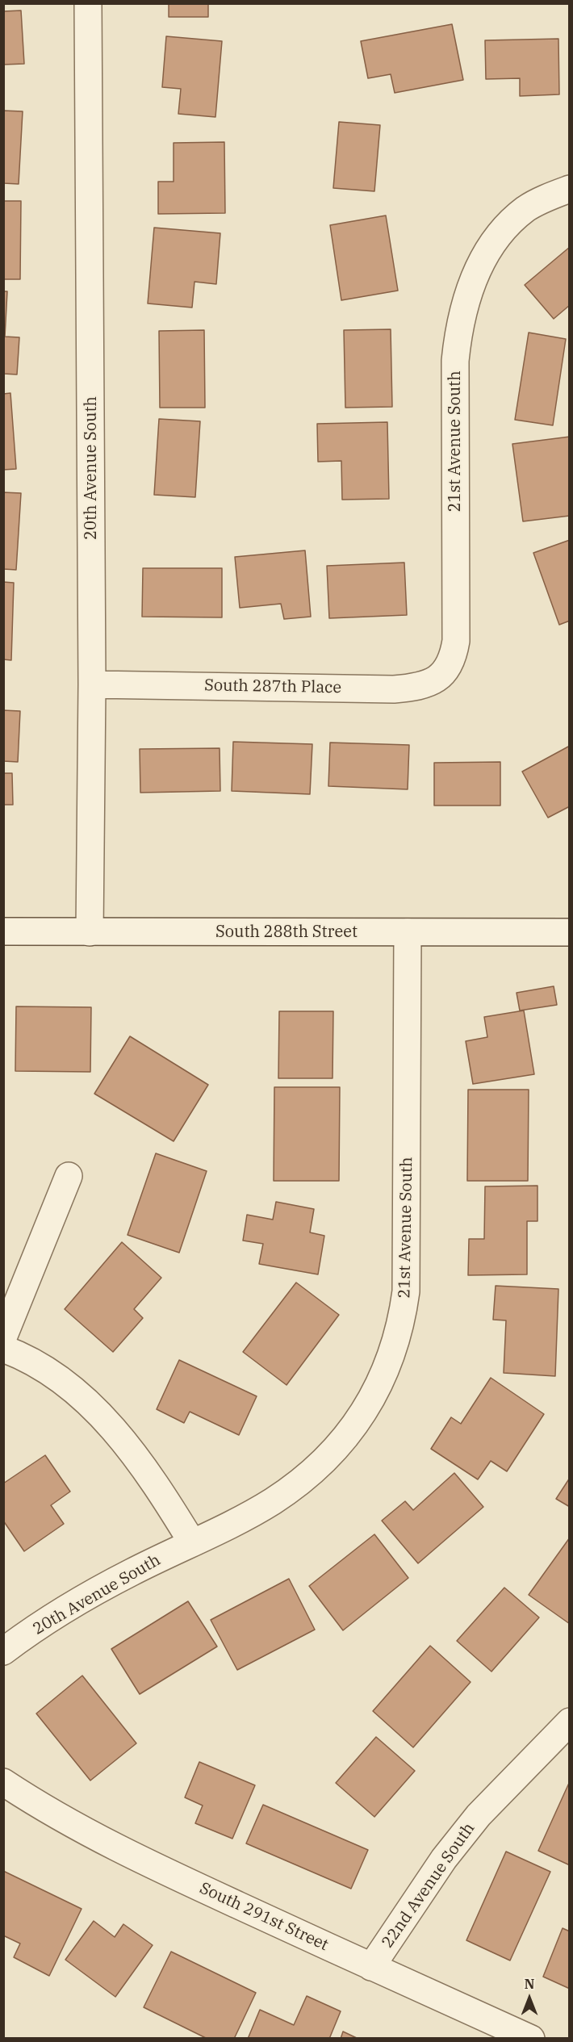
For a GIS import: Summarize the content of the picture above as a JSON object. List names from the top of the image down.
{
  "streets": {
    "street": [
      "21st Avenue South",
      "20th Avenue South",
      "South 287th Place",
      "South 288th Street",
      "22nd Avenue South",
      "South 291st Street"
    ]
  },
  "crossings": [
    ["21st Avenue South", "20th Avenue South"],
    ["21st Avenue South", "South 287th Place"],
    ["21st Avenue South", "South 288th Street"],
    ["20th Avenue South", "South 287th Place"],
    ["20th Avenue South", "South 288th Street"],
    ["22nd Avenue South", "South 291st Street"]
  ],
  "north": "top"
}
